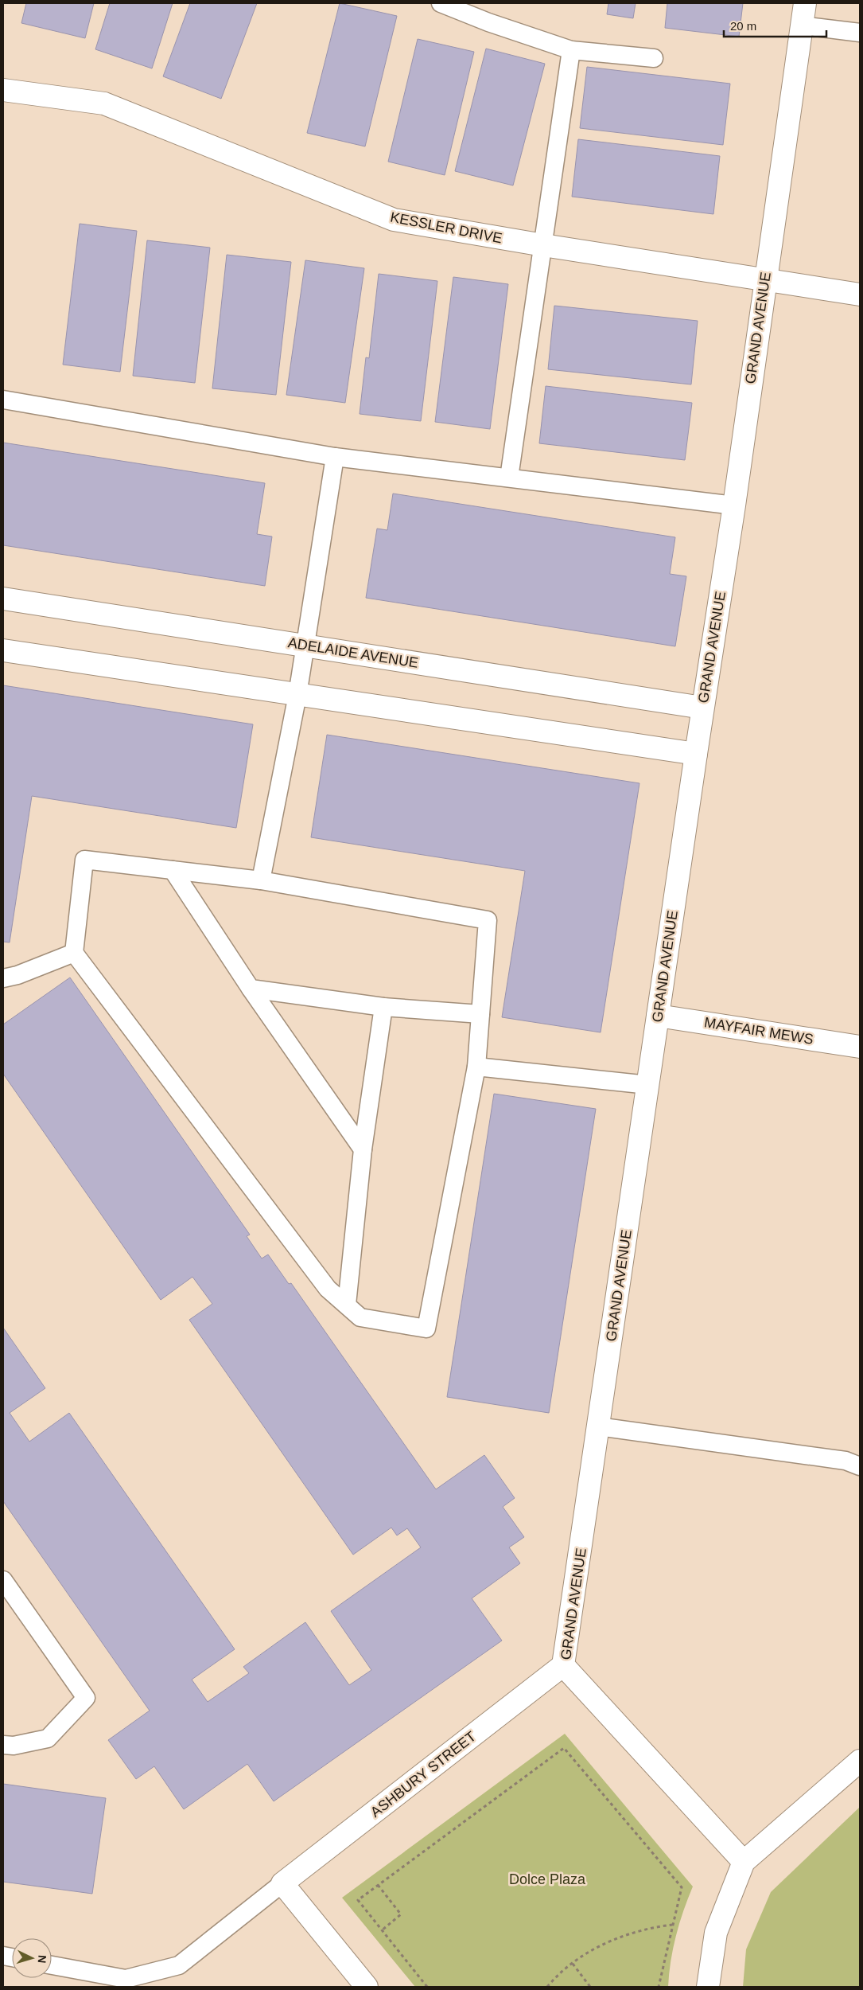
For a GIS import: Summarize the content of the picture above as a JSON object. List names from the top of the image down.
{
  "streets": {
    "street": [
      "KESSLER DRIVE",
      "GRAND AVENUE",
      "ADELAIDE AVENUE",
      "MAYFAIR MEWS",
      "ASHBURY STREET"
    ]
  },
  "crossings": [
    ["KESSLER DRIVE", "GRAND AVENUE"],
    ["GRAND AVENUE", "ADELAIDE AVENUE"],
    ["GRAND AVENUE", "MAYFAIR MEWS"],
    ["GRAND AVENUE", "ASHBURY STREET"]
  ],
  "parks": ["Dolce Plaza"],
  "scale_bar": "20 m",
  "north": "right"
}
